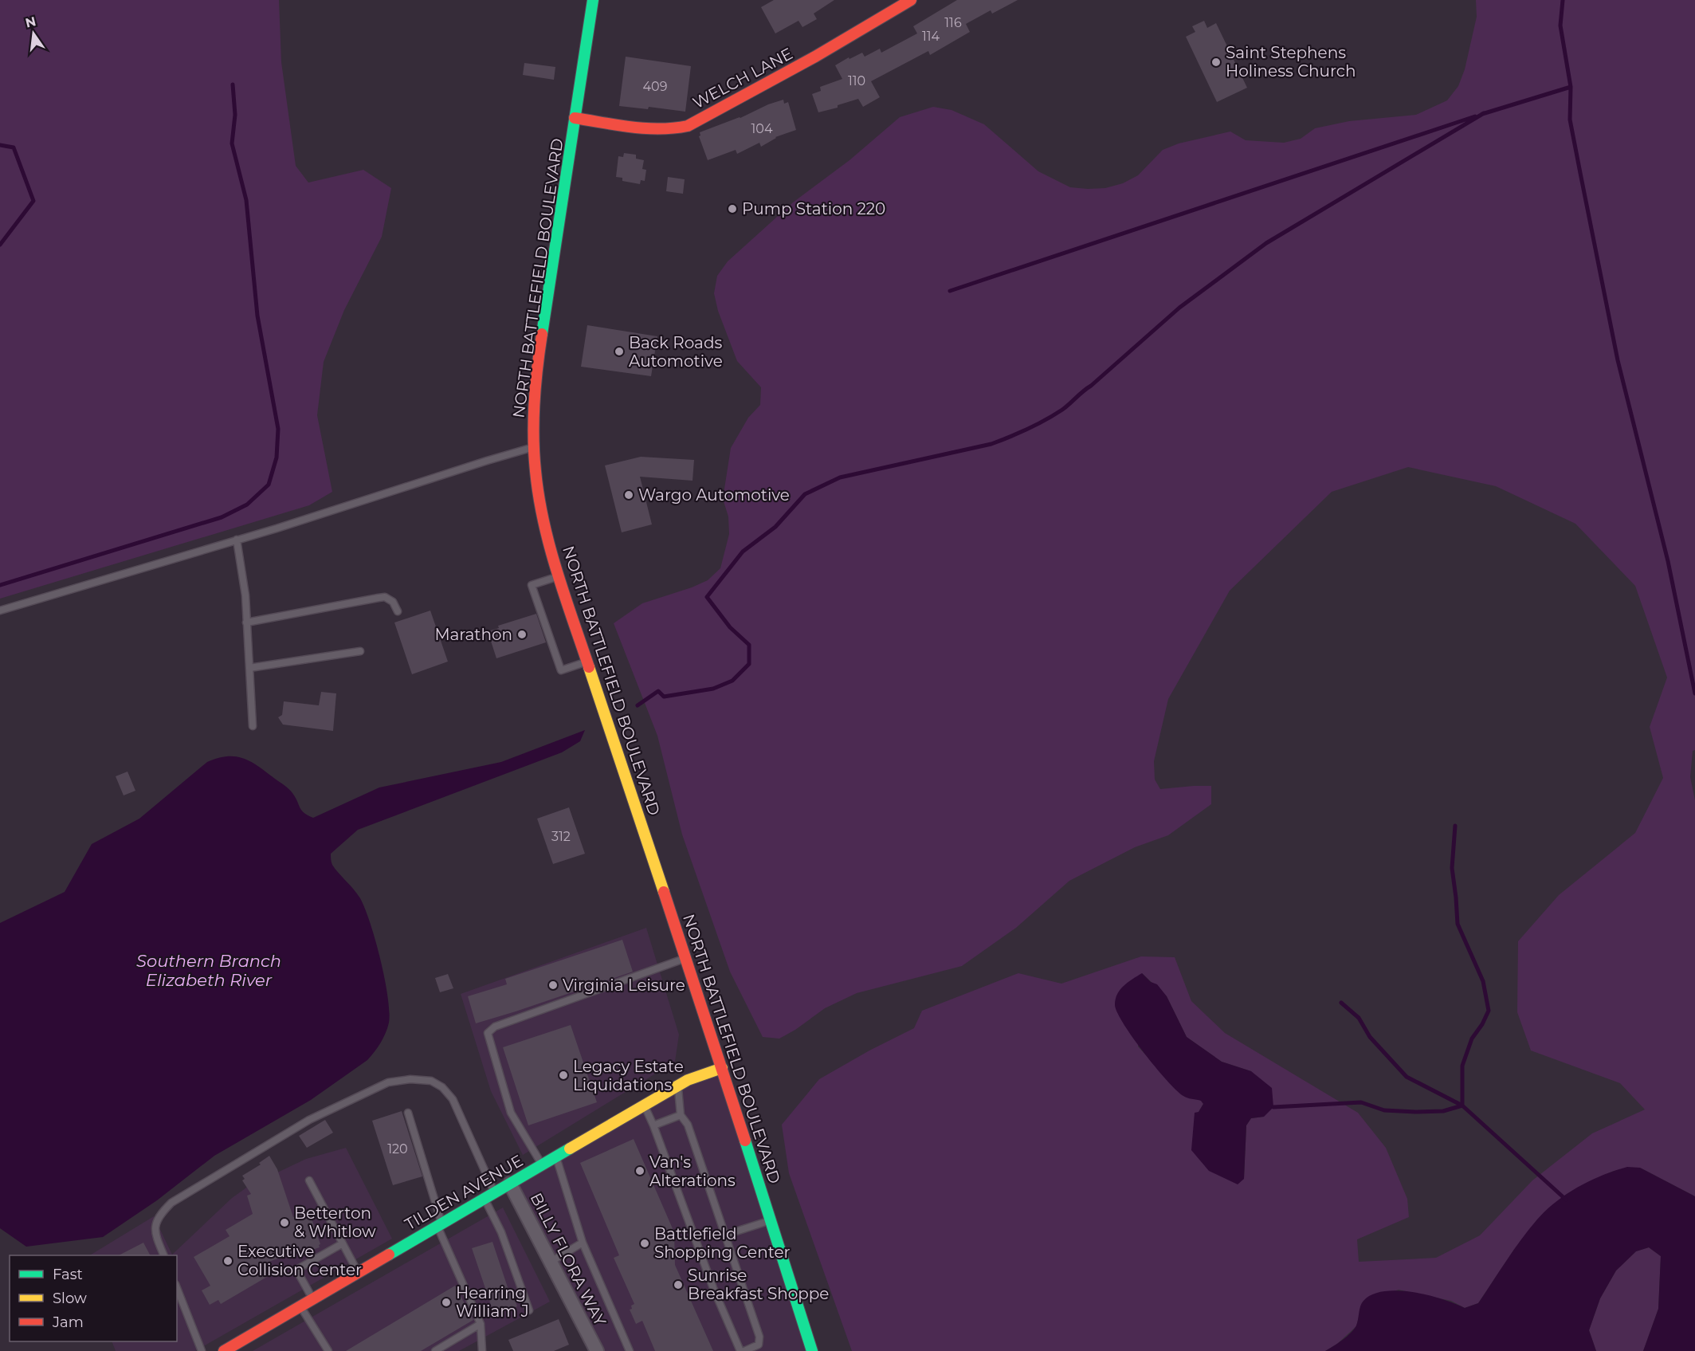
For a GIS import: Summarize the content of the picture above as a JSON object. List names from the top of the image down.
{
  "streets": {
    "main road": ["WELCH LANE", "NORTH BATTLEFIELD BOULEVARD", "TILDEN AVENUE"],
    "street": ["BILLY FLORA WAY"]
  },
  "crossings": [
    ["WELCH LANE", "NORTH BATTLEFIELD BOULEVARD"],
    ["NORTH BATTLEFIELD BOULEVARD", "TILDEN AVENUE"],
    ["TILDEN AVENUE", "BILLY FLORA WAY"]
  ],
  "water": ["Southern Branch Elizabeth River"],
  "places": [
    "Saint Stephens Holiness Church",
    "Pump Station 220",
    "Back Roads Automotive",
    "Wargo Automotive",
    "Marathon",
    "Virginia Leisure",
    "Legacy Estate Liquidations",
    "Van's Alterations",
    "Betterton & Whitlow",
    "Battlefield Shopping Center",
    "Executive Collision Center",
    "Sunrise Breakfast Shoppe",
    "Hearring William J"
  ],
  "house_numbers": [
    "116",
    "114",
    "110",
    "409",
    "104",
    "312",
    "120"
  ],
  "legend": ["Fast", "Slow", "Jam"],
  "north": "top"
}
